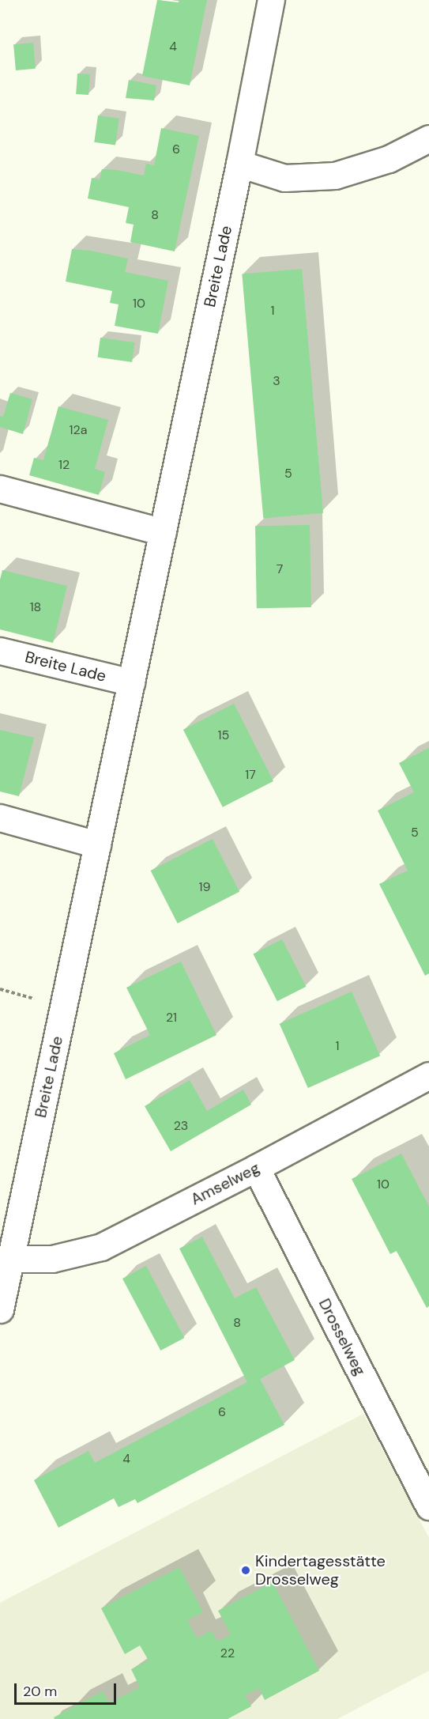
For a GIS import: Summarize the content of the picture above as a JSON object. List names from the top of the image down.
{
  "streets": {
    "street": ["Breite Lade", "Amselweg", "Drosselweg"]
  },
  "crossings": [
    ["Breite Lade", "Amselweg"],
    ["Amselweg", "Drosselweg"]
  ],
  "places": ["Kindertagesstätte Drosselweg"],
  "house_numbers": [
    "4",
    "6",
    "8",
    "10",
    "1",
    "3",
    "12a",
    "12",
    "5",
    "7",
    "18",
    "15",
    "17",
    "5",
    "19",
    "21",
    "1",
    "23",
    "10",
    "8",
    "6",
    "4",
    "22"
  ],
  "scale_bar": "20 m"
}
